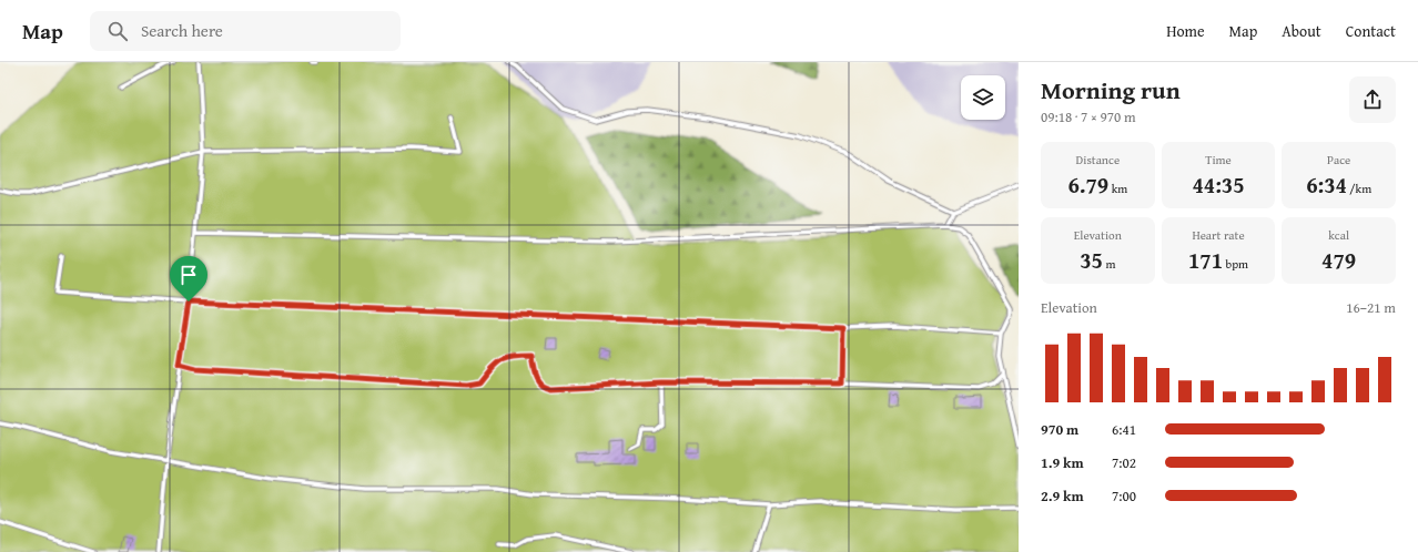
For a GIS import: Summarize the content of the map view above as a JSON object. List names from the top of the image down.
{
  "page": {
    "header": "Map",
    "search": "Search here",
    "nav": [
      "Home",
      "Map",
      "About",
      "Contact"
    ],
    "heading": ["Morning run", "09:18 · 7 × 970 m"],
    "stats": [
      ["Distance", "6.79 km"],
      ["Time", "44:35"],
      ["Pace", "6:34 /km"],
      ["Elevation", "35 m"],
      ["Heart rate", "171 bpm"],
      ["kcal", "479"]
    ],
    "chart": ["Elevation", "16–21 m"],
    "list": [
      {
        "name": "970 m",
        "note": "6:41"
      },
      {
        "name": "1.9 km",
        "note": "7:02"
      },
      {
        "name": "2.9 km",
        "note": "7:00"
      }
    ]
  }
}
